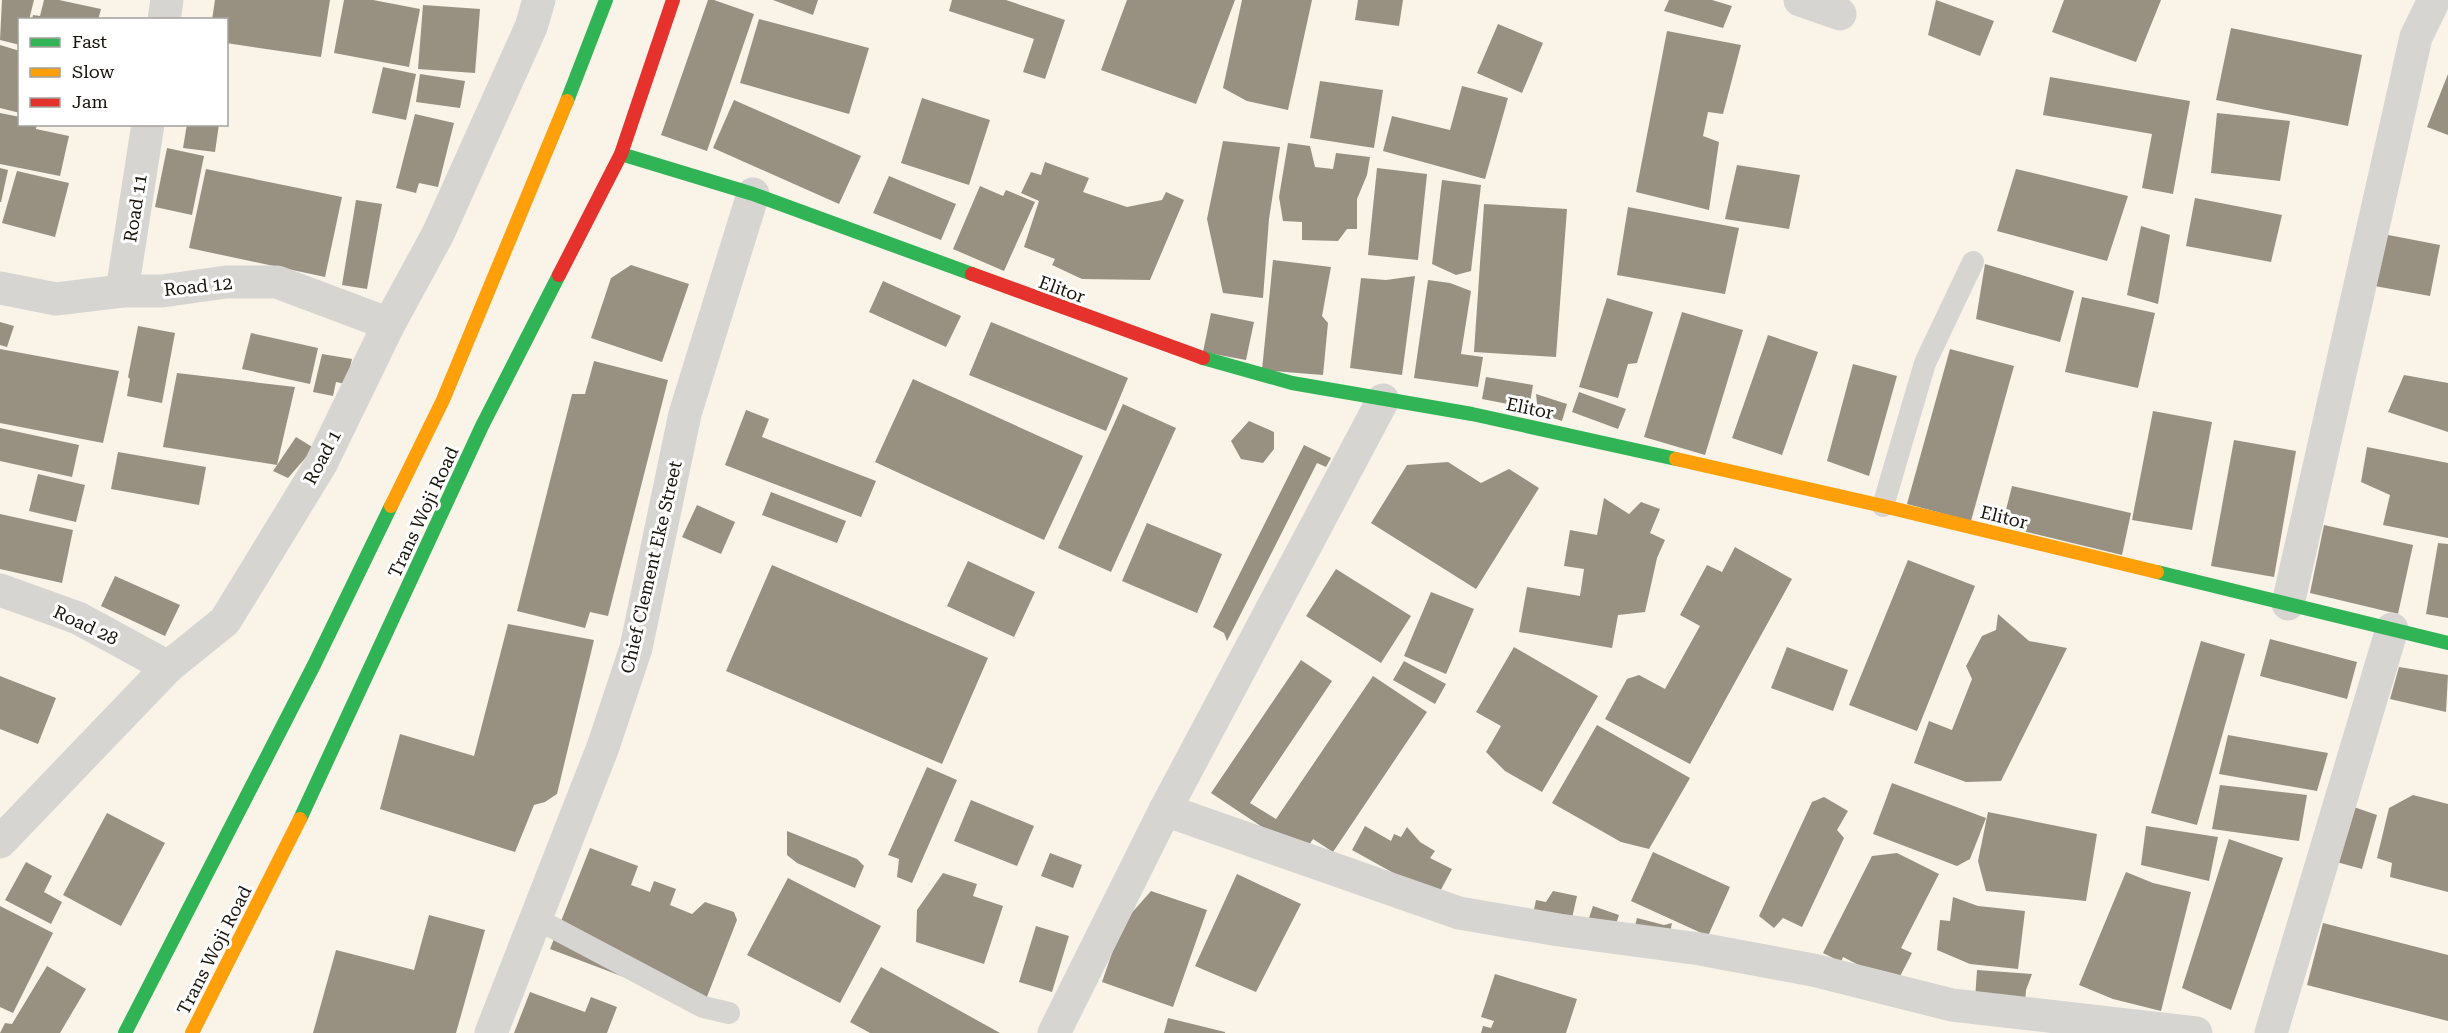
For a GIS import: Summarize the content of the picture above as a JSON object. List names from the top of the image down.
{
  "streets": {
    "main road": ["Elitor", "Trans Woji Road"],
    "street": [
      "Road 11",
      "Road 12",
      "Road 1",
      "Chief Clement Eke Street",
      "Road 28"
    ]
  },
  "crossings": [
    ["Road 11", "Road 12"],
    ["Road 12", "Road 1"],
    ["Elitor", "Trans Woji Road"],
    ["Elitor", "Chief Clement Eke Street"],
    ["Road 1", "Road 28"]
  ],
  "legend": ["Fast", "Slow", "Jam"]
}
